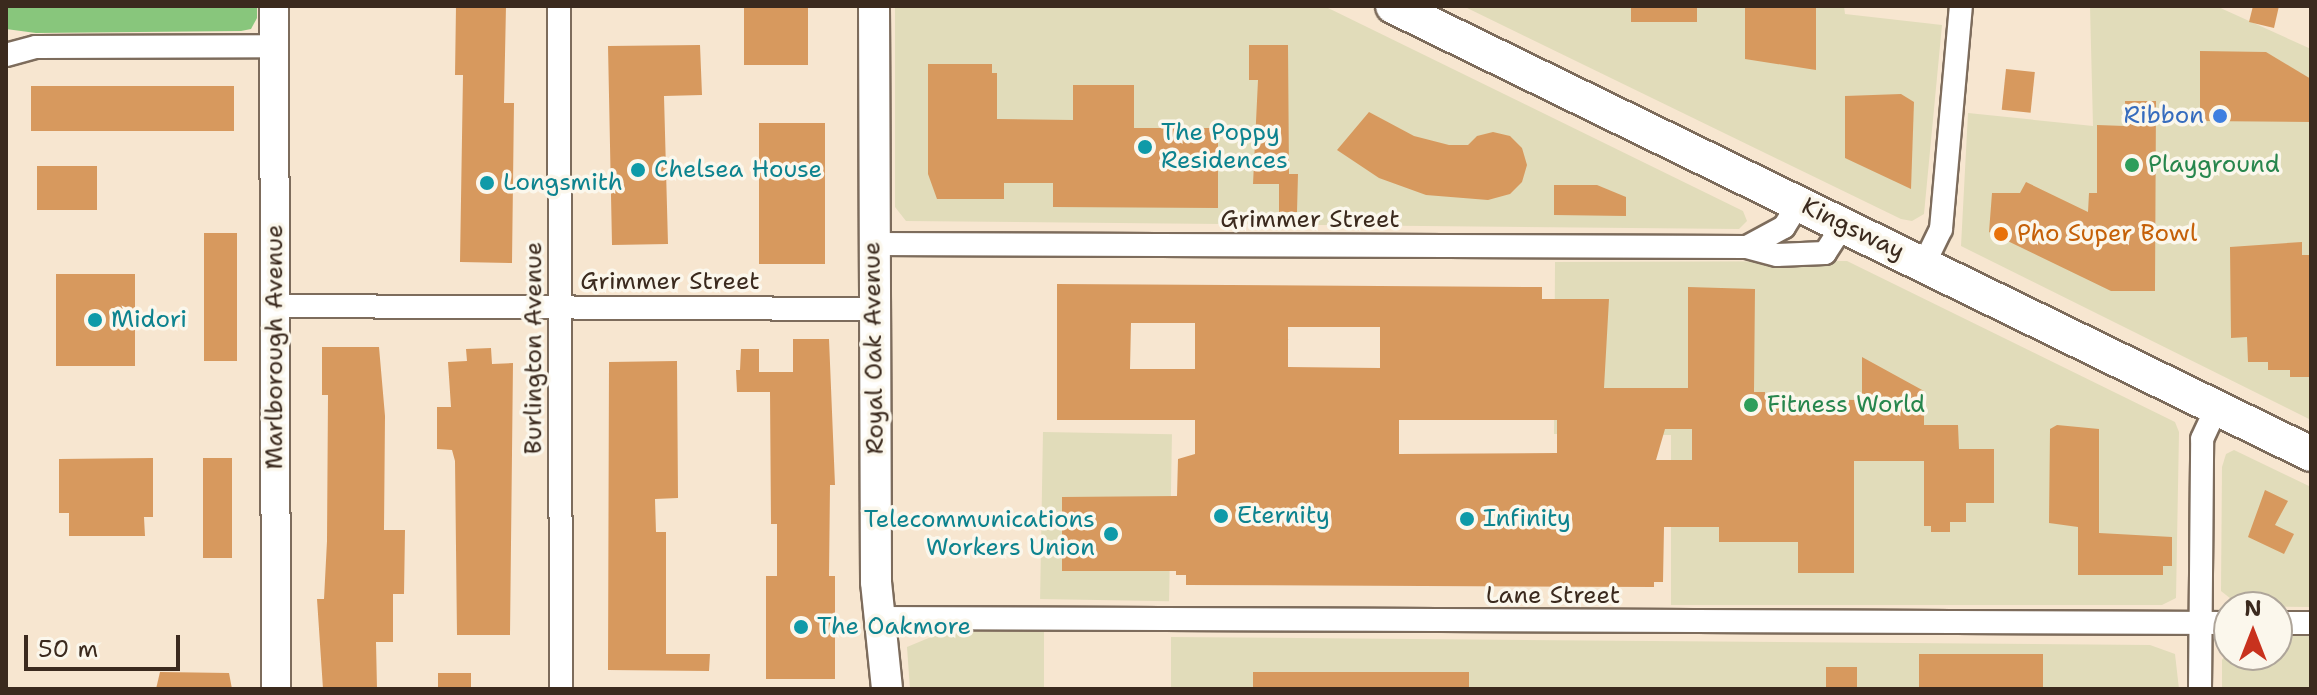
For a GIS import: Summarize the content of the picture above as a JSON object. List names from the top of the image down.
{
  "streets": {
    "main road": ["Kingsway", "Royal Oak Avenue"],
    "street": [
      "Grimmer Street",
      "Marlborough Avenue",
      "Burlington Avenue",
      "Lane Street"
    ]
  },
  "crossings": [
    ["Grimmer Street", "Kingsway"],
    ["Grimmer Street", "Marlborough Avenue"],
    ["Grimmer Street", "Burlington Avenue"],
    ["Grimmer Street", "Royal Oak Avenue"],
    ["Royal Oak Avenue", "Lane Street"]
  ],
  "places": [
    "Ribbon",
    "The Poppy Residences",
    "Playground",
    "Chelsea House",
    "Longsmith",
    "Pho Super Bowl",
    "Midori",
    "Fitness World",
    "Eternity",
    "Infinity",
    "Telecommunications Workers Union",
    "The Oakmore"
  ],
  "scale_bar": "50 m",
  "north": "top"
}
